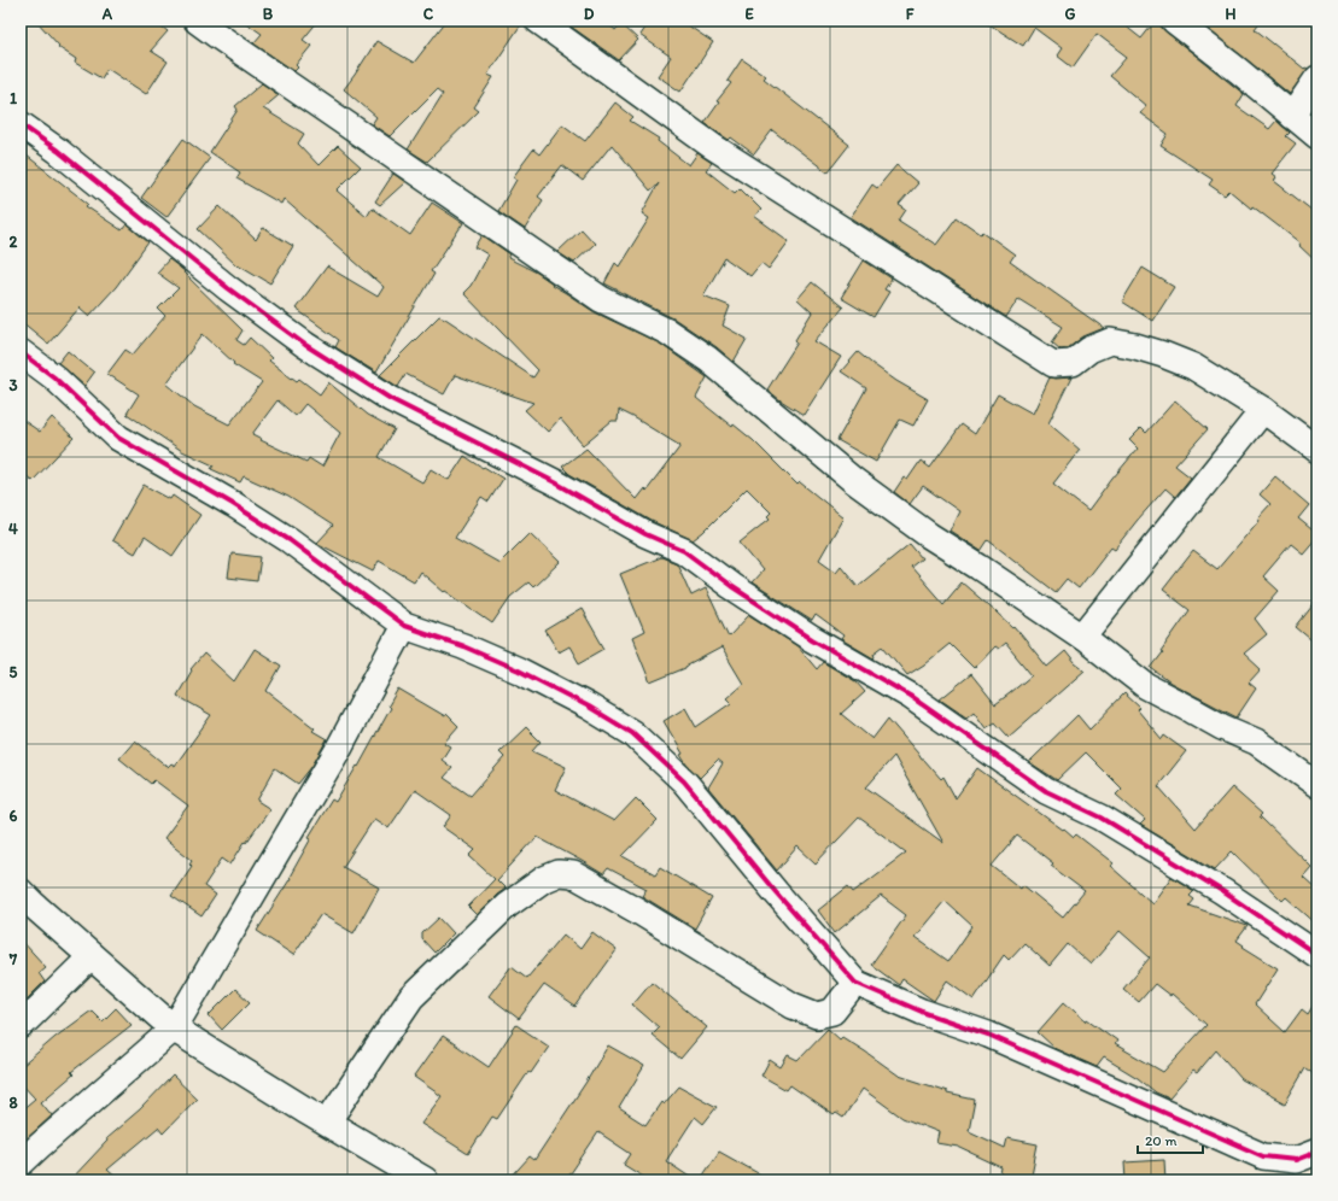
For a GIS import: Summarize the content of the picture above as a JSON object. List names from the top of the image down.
{
  "scale_bar": "20 m",
  "grid": {
    "columns": [
      "A",
      "B",
      "C",
      "D",
      "E",
      "F",
      "G",
      "H"
    ],
    "rows": [
      "1",
      "2",
      "3",
      "4",
      "5",
      "6",
      "7",
      "8"
    ]
  }
}
